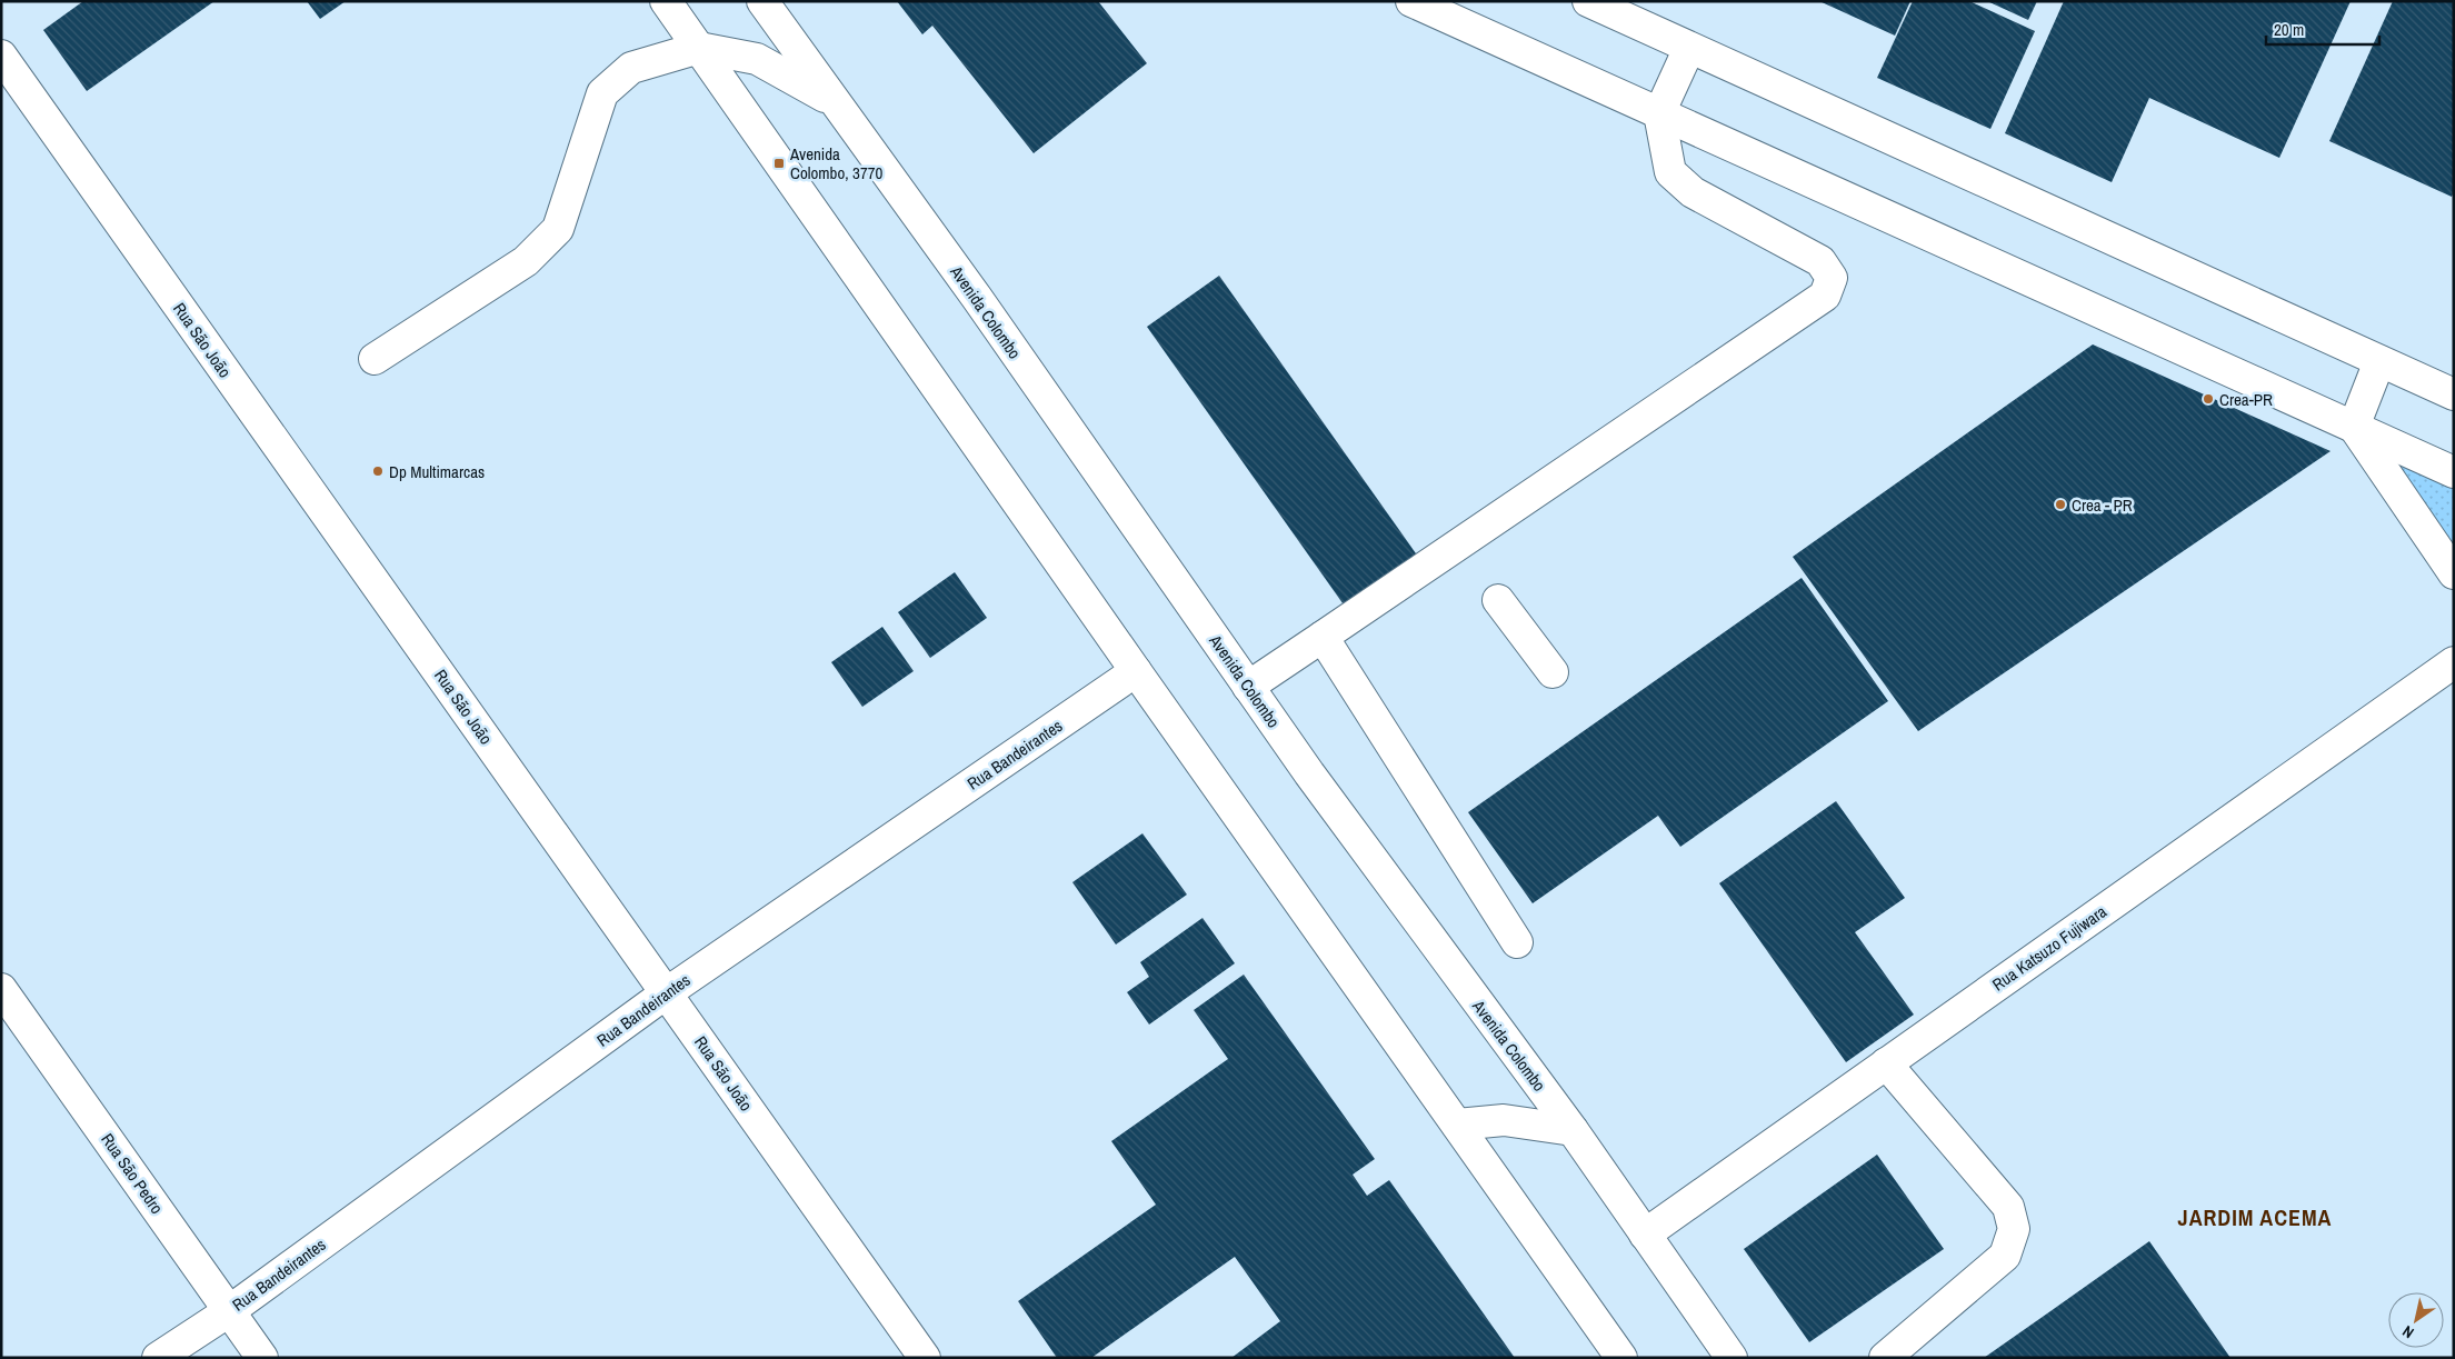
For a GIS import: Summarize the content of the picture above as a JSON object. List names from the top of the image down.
{
  "streets": {
    "main road": [
      "Avenida Colombo",
      "Rua São João",
      "Rua Bandeirantes",
      "Rua Katsuzo Fujiwara",
      "Rua São Pedro"
    ]
  },
  "crossings": [
    ["Avenida Colombo", "Rua Katsuzo Fujiwara"],
    ["Rua São João", "Rua Bandeirantes"],
    ["Rua Bandeirantes", "Rua São Pedro"]
  ],
  "districts": ["JARDIM ACEMA"],
  "places": {
    "transit": ["Avenida Colombo, 3770"],
    "other": ["Crea-PR", "Dp Multimarcas", "Crea - PR"]
  },
  "scale_bar": "20 m",
  "north": "bottom left"
}
